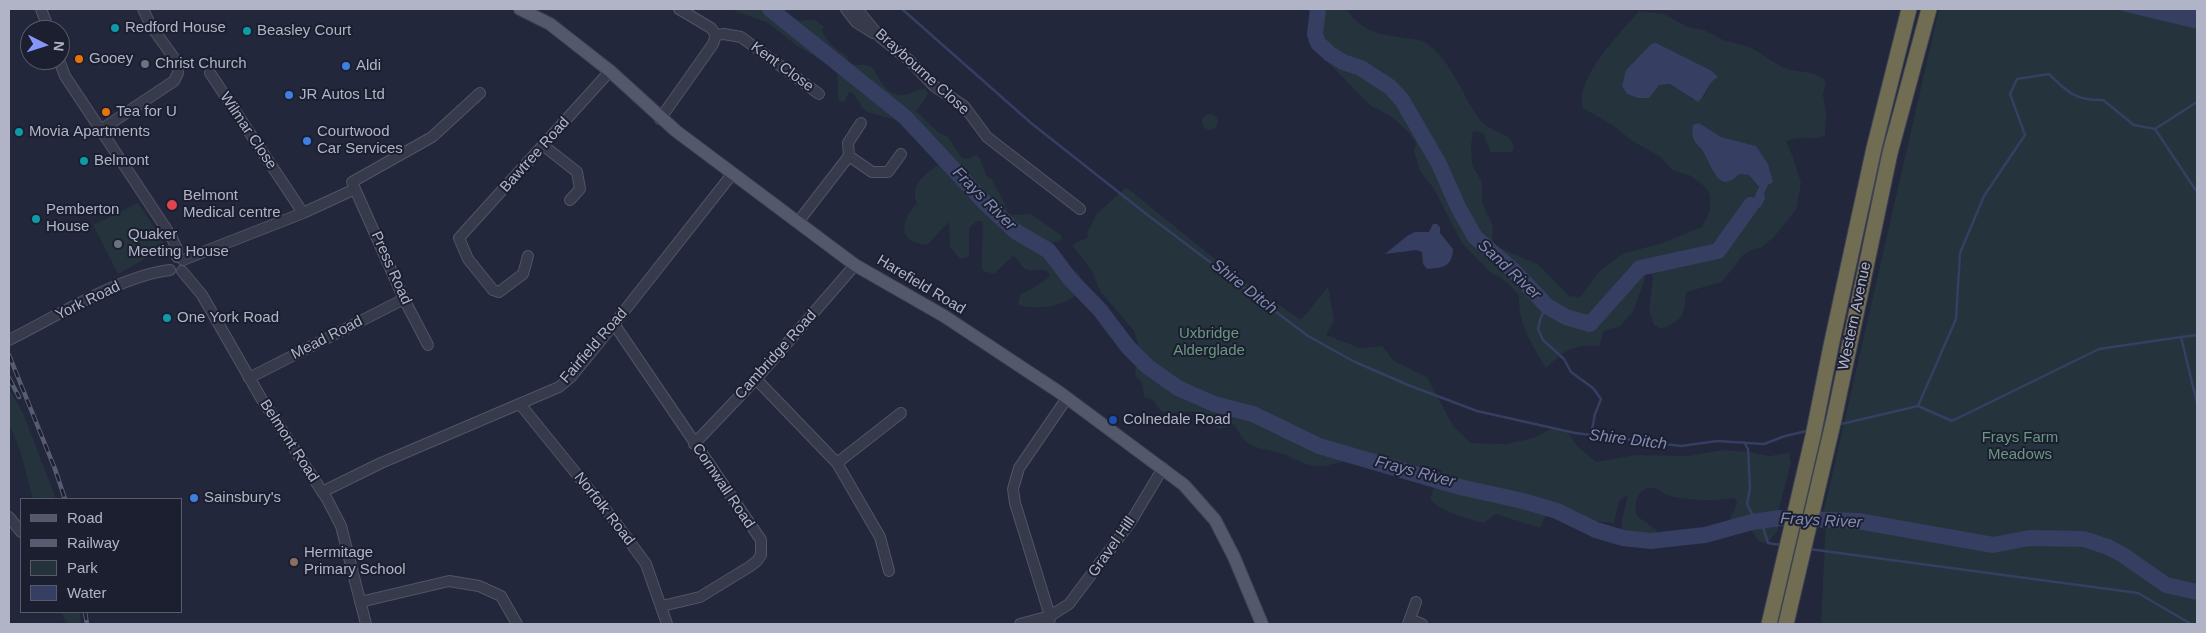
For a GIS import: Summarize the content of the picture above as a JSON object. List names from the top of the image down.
{
  "streets": {
    "highway": ["Western Avenue"],
    "main road": ["Harefield Road"],
    "street": [
      "Kent Close",
      "Braybourne Close",
      "Wilmar Close",
      "Bawtree Road",
      "Press Road",
      "York Road",
      "Mead Road",
      "Fairfield Road",
      "Cambridge Road",
      "Belmont Road",
      "Cornwall Road",
      "Norfolk Road",
      "Gravel Hill"
    ]
  },
  "crossings": [
    ["Bawtree Road", "Harefield Road"],
    ["Press Road", "Mead Road"],
    ["Harefield Road", "Fairfield Road"],
    ["Harefield Road", "Cambridge Road"],
    ["Harefield Road", "Gravel Hill"],
    ["York Road", "Belmont Road"],
    ["Mead Road", "Belmont Road"],
    ["Fairfield Road", "Belmont Road"],
    ["Fairfield Road", "Cornwall Road"],
    ["Fairfield Road", "Norfolk Road"],
    ["Cambridge Road", "Cornwall Road"],
    ["Cornwall Road", "Norfolk Road"]
  ],
  "water": ["Frays River", "Sand River", "Shire Ditch"],
  "parks": ["Uxbridge Alderglade", "Frays Farm Meadows"],
  "places": [
    "Redford House",
    "Beasley Court",
    "Gooey",
    "Christ Church",
    "Aldi",
    "JR Autos Ltd",
    "Tea for U",
    "Movia Apartments",
    "Courtwood Car Services",
    "Belmont",
    "Belmont Medical centre",
    "Pemberton House",
    "Quaker Meeting House",
    "One York Road",
    "Colnedale Road",
    "Sainsbury's",
    "Hermitage Primary School"
  ],
  "legend": [
    "Road",
    "Railway",
    "Park",
    "Water"
  ],
  "north": "right"
}
